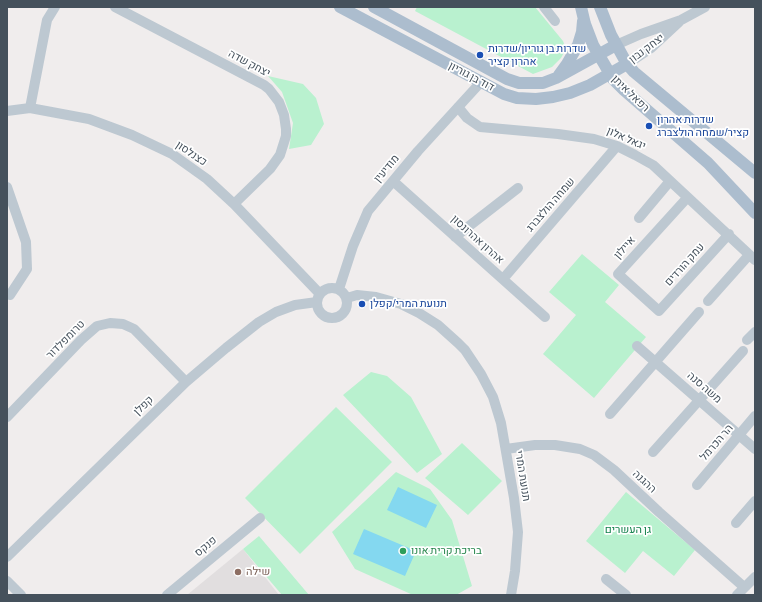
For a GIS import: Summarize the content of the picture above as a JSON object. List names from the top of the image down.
{
  "streets": {
    "main road": ["יצחק נבון", "דוד בן גוריון", "רפאל איתן"],
    "street": [
      "יצחק שדה",
      "יגאל אלון",
      "כצנלסון",
      "מודיעין",
      "שמחה הולצברג",
      "אהרון אהרונסון",
      "איילון",
      "עמק הורדים",
      "טרומפלדור",
      "משה סנה",
      "קפלן",
      "הר הכרמל",
      "תנועת המרי",
      "ההגנה",
      "פנקס"
    ]
  },
  "crossings": [
    ["יצחק נבון", "דוד בן גוריון"],
    ["יצחק נבון", "רפאל איתן"],
    ["יצחק שדה", "כצנלסון"],
    ["דוד בן גוריון", "רפאל איתן"],
    ["דוד בן גוריון", "מודיעין"],
    ["יגאל אלון", "מודיעין"],
    ["יגאל אלון", "שמחה הולצברג"],
    ["יגאל אלון", "איילון"],
    ["יגאל אלון", "עמק הורדים"],
    ["כצנלסון", "מודיעין"],
    ["כצנלסון", "קפלן"],
    ["כצנלסון", "תנועת המרי"],
    ["מודיעין", "אהרון אהרונסון"],
    ["מודיעין", "קפלן"],
    ["מודיעין", "תנועת המרי"],
    ["שמחה הולצברג", "אהרון אהרונסון"],
    ["איילון", "עמק הורדים"],
    ["טרומפלדור", "קפלן"],
    ["משה סנה", "הר הכרמל"],
    ["קפלן", "תנועת המרי"],
    ["תנועת המרי", "ההגנה"]
  ],
  "parks": ["גן העשרים"],
  "places": [
    "שדרות בן גוריון/שדרות אהרון קציר",
    "שדרות אהרון קציר/שמחה הולצברג",
    "תנועת המרי/קפלן",
    "בריכת קרית אונו",
    "שילה"
  ]
}
